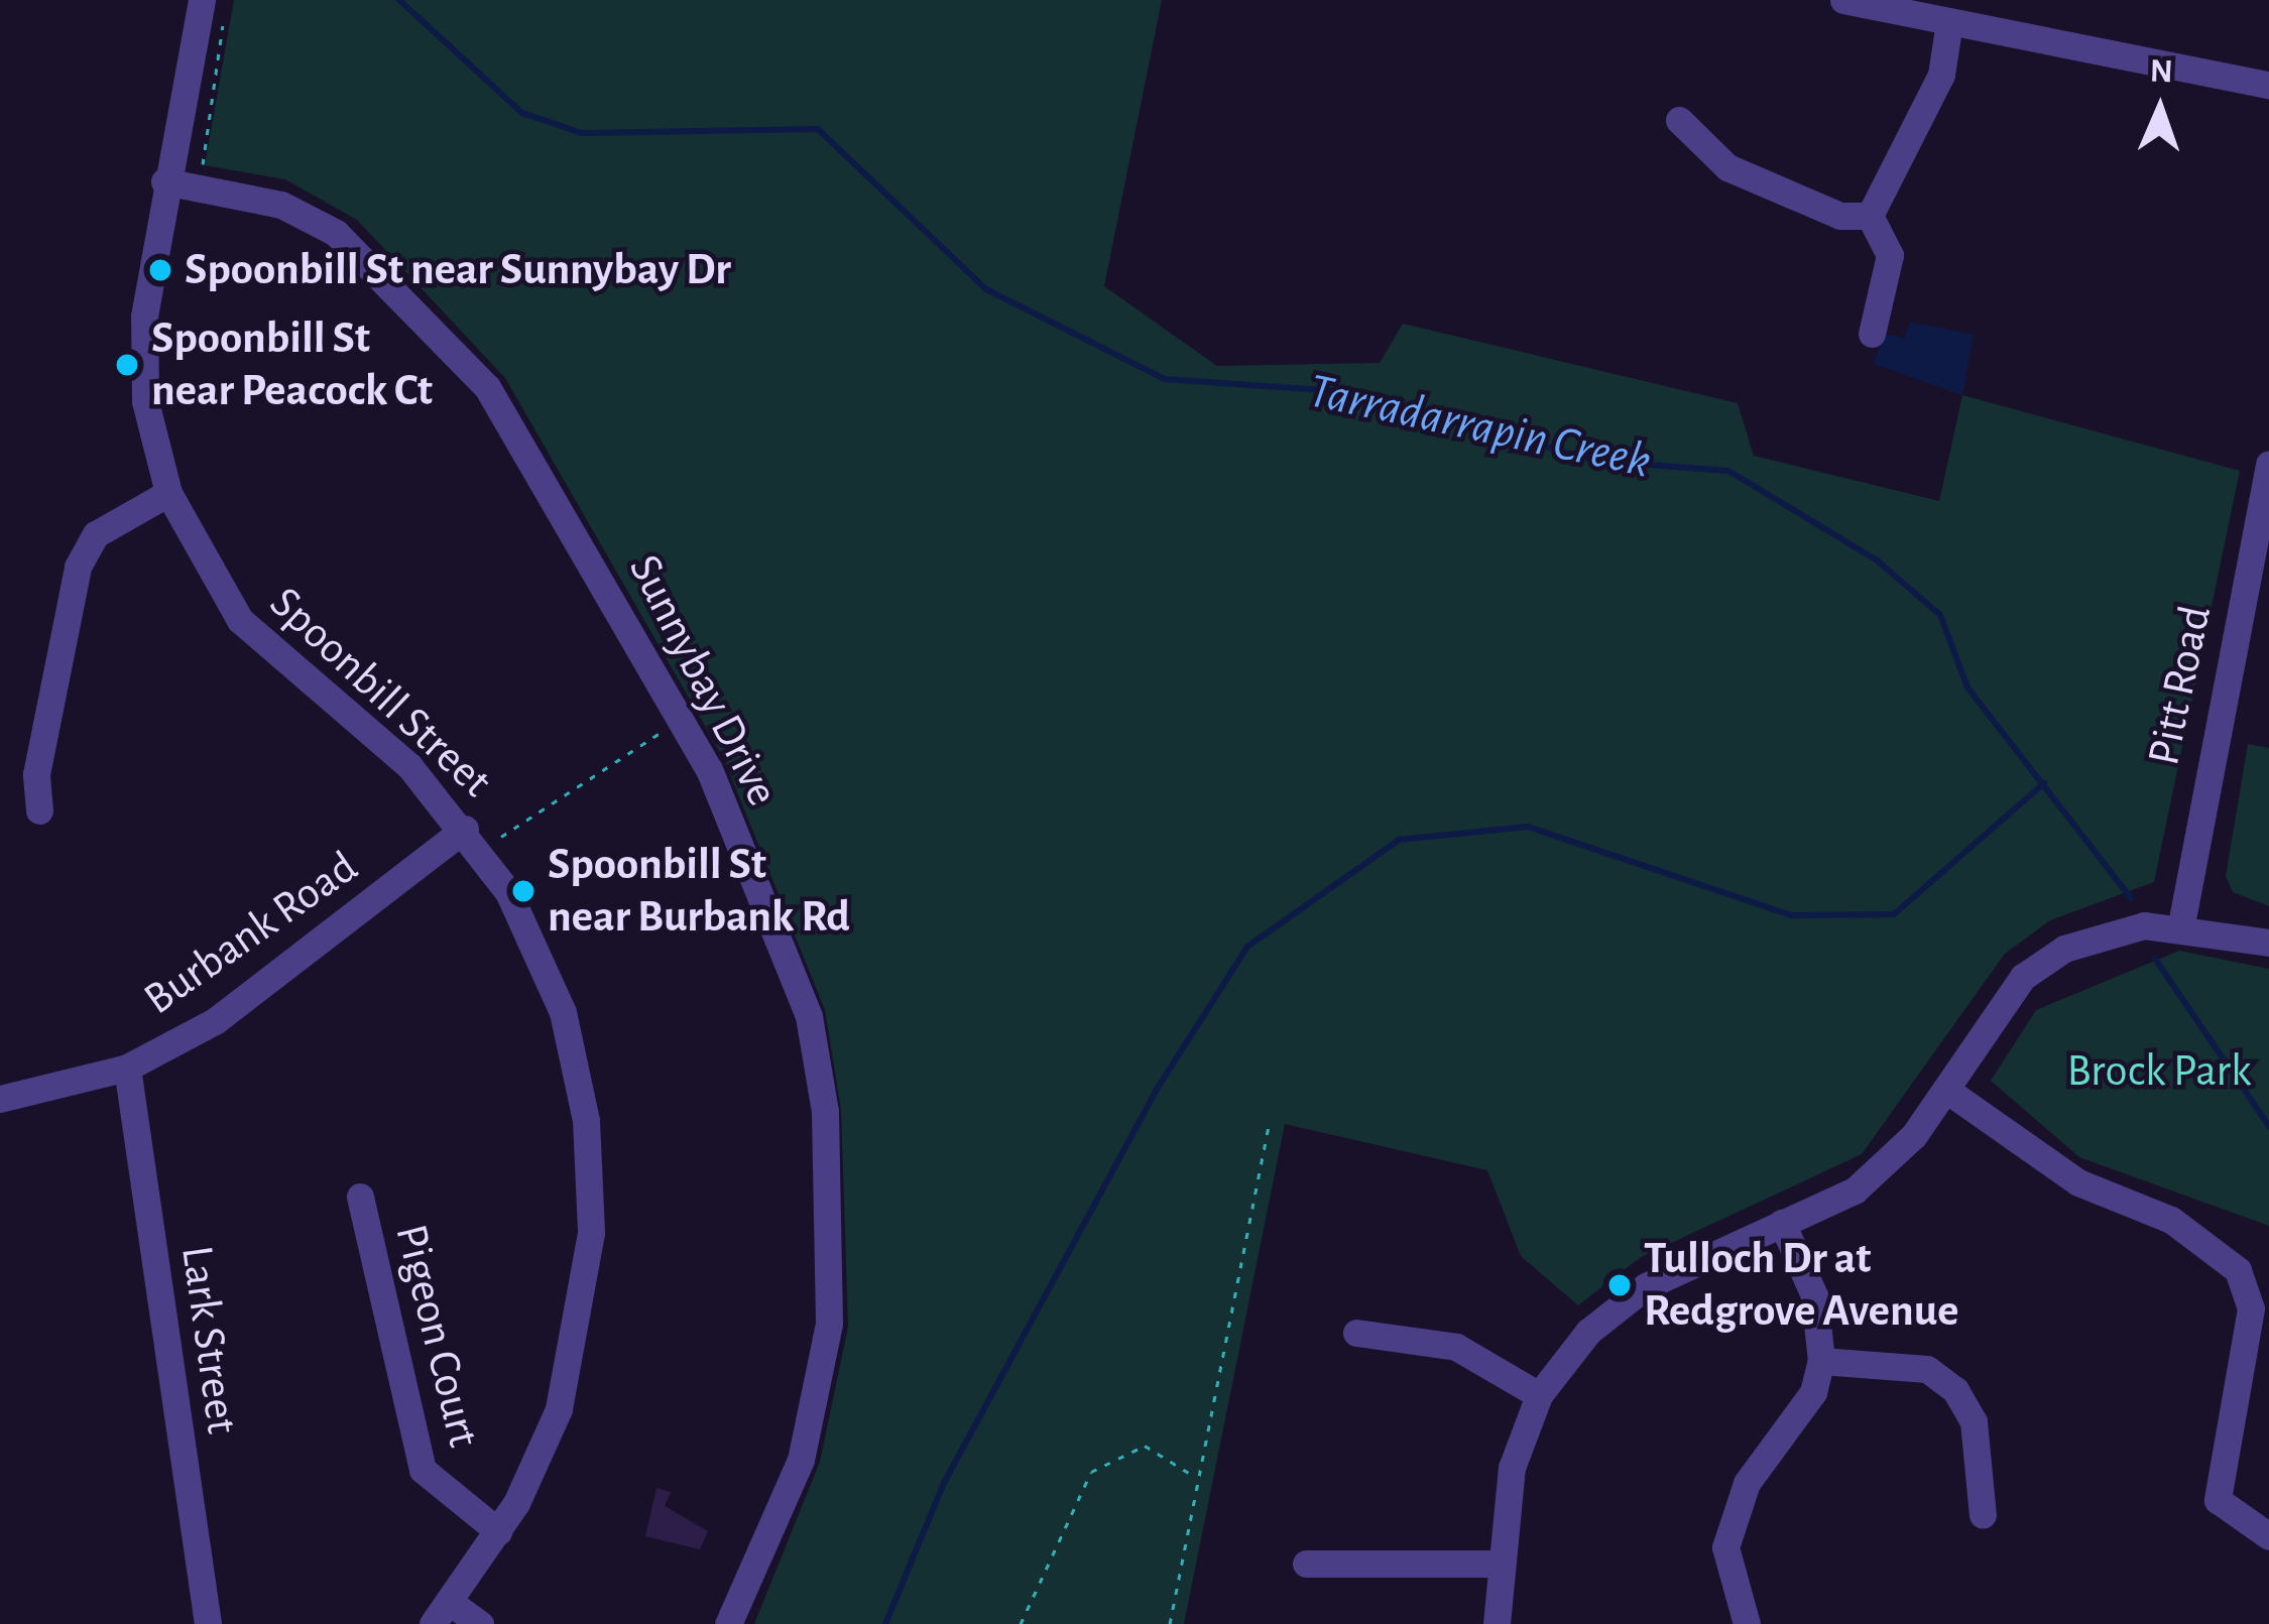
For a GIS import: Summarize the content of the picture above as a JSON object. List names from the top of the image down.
{
  "streets": {
    "street": [
      "Sunnybay Drive",
      "Pitt Road",
      "Spoonbill Street",
      "Burbank Road",
      "Pigeon Court",
      "Lark Street"
    ]
  },
  "crossings": [
    ["Sunnybay Drive", "Spoonbill Street"],
    ["Spoonbill Street", "Burbank Road"],
    ["Spoonbill Street", "Pigeon Court"],
    ["Burbank Road", "Lark Street"]
  ],
  "water": ["Tarradarrapin Creek"],
  "parks": ["Brock Park"],
  "places": [
    "Spoonbill St near Sunnybay Dr",
    "Spoonbill St near Peacock Ct",
    "Spoonbill St near Burbank Rd",
    "Tulloch Dr at Redgrove Avenue"
  ],
  "north": "top"
}
